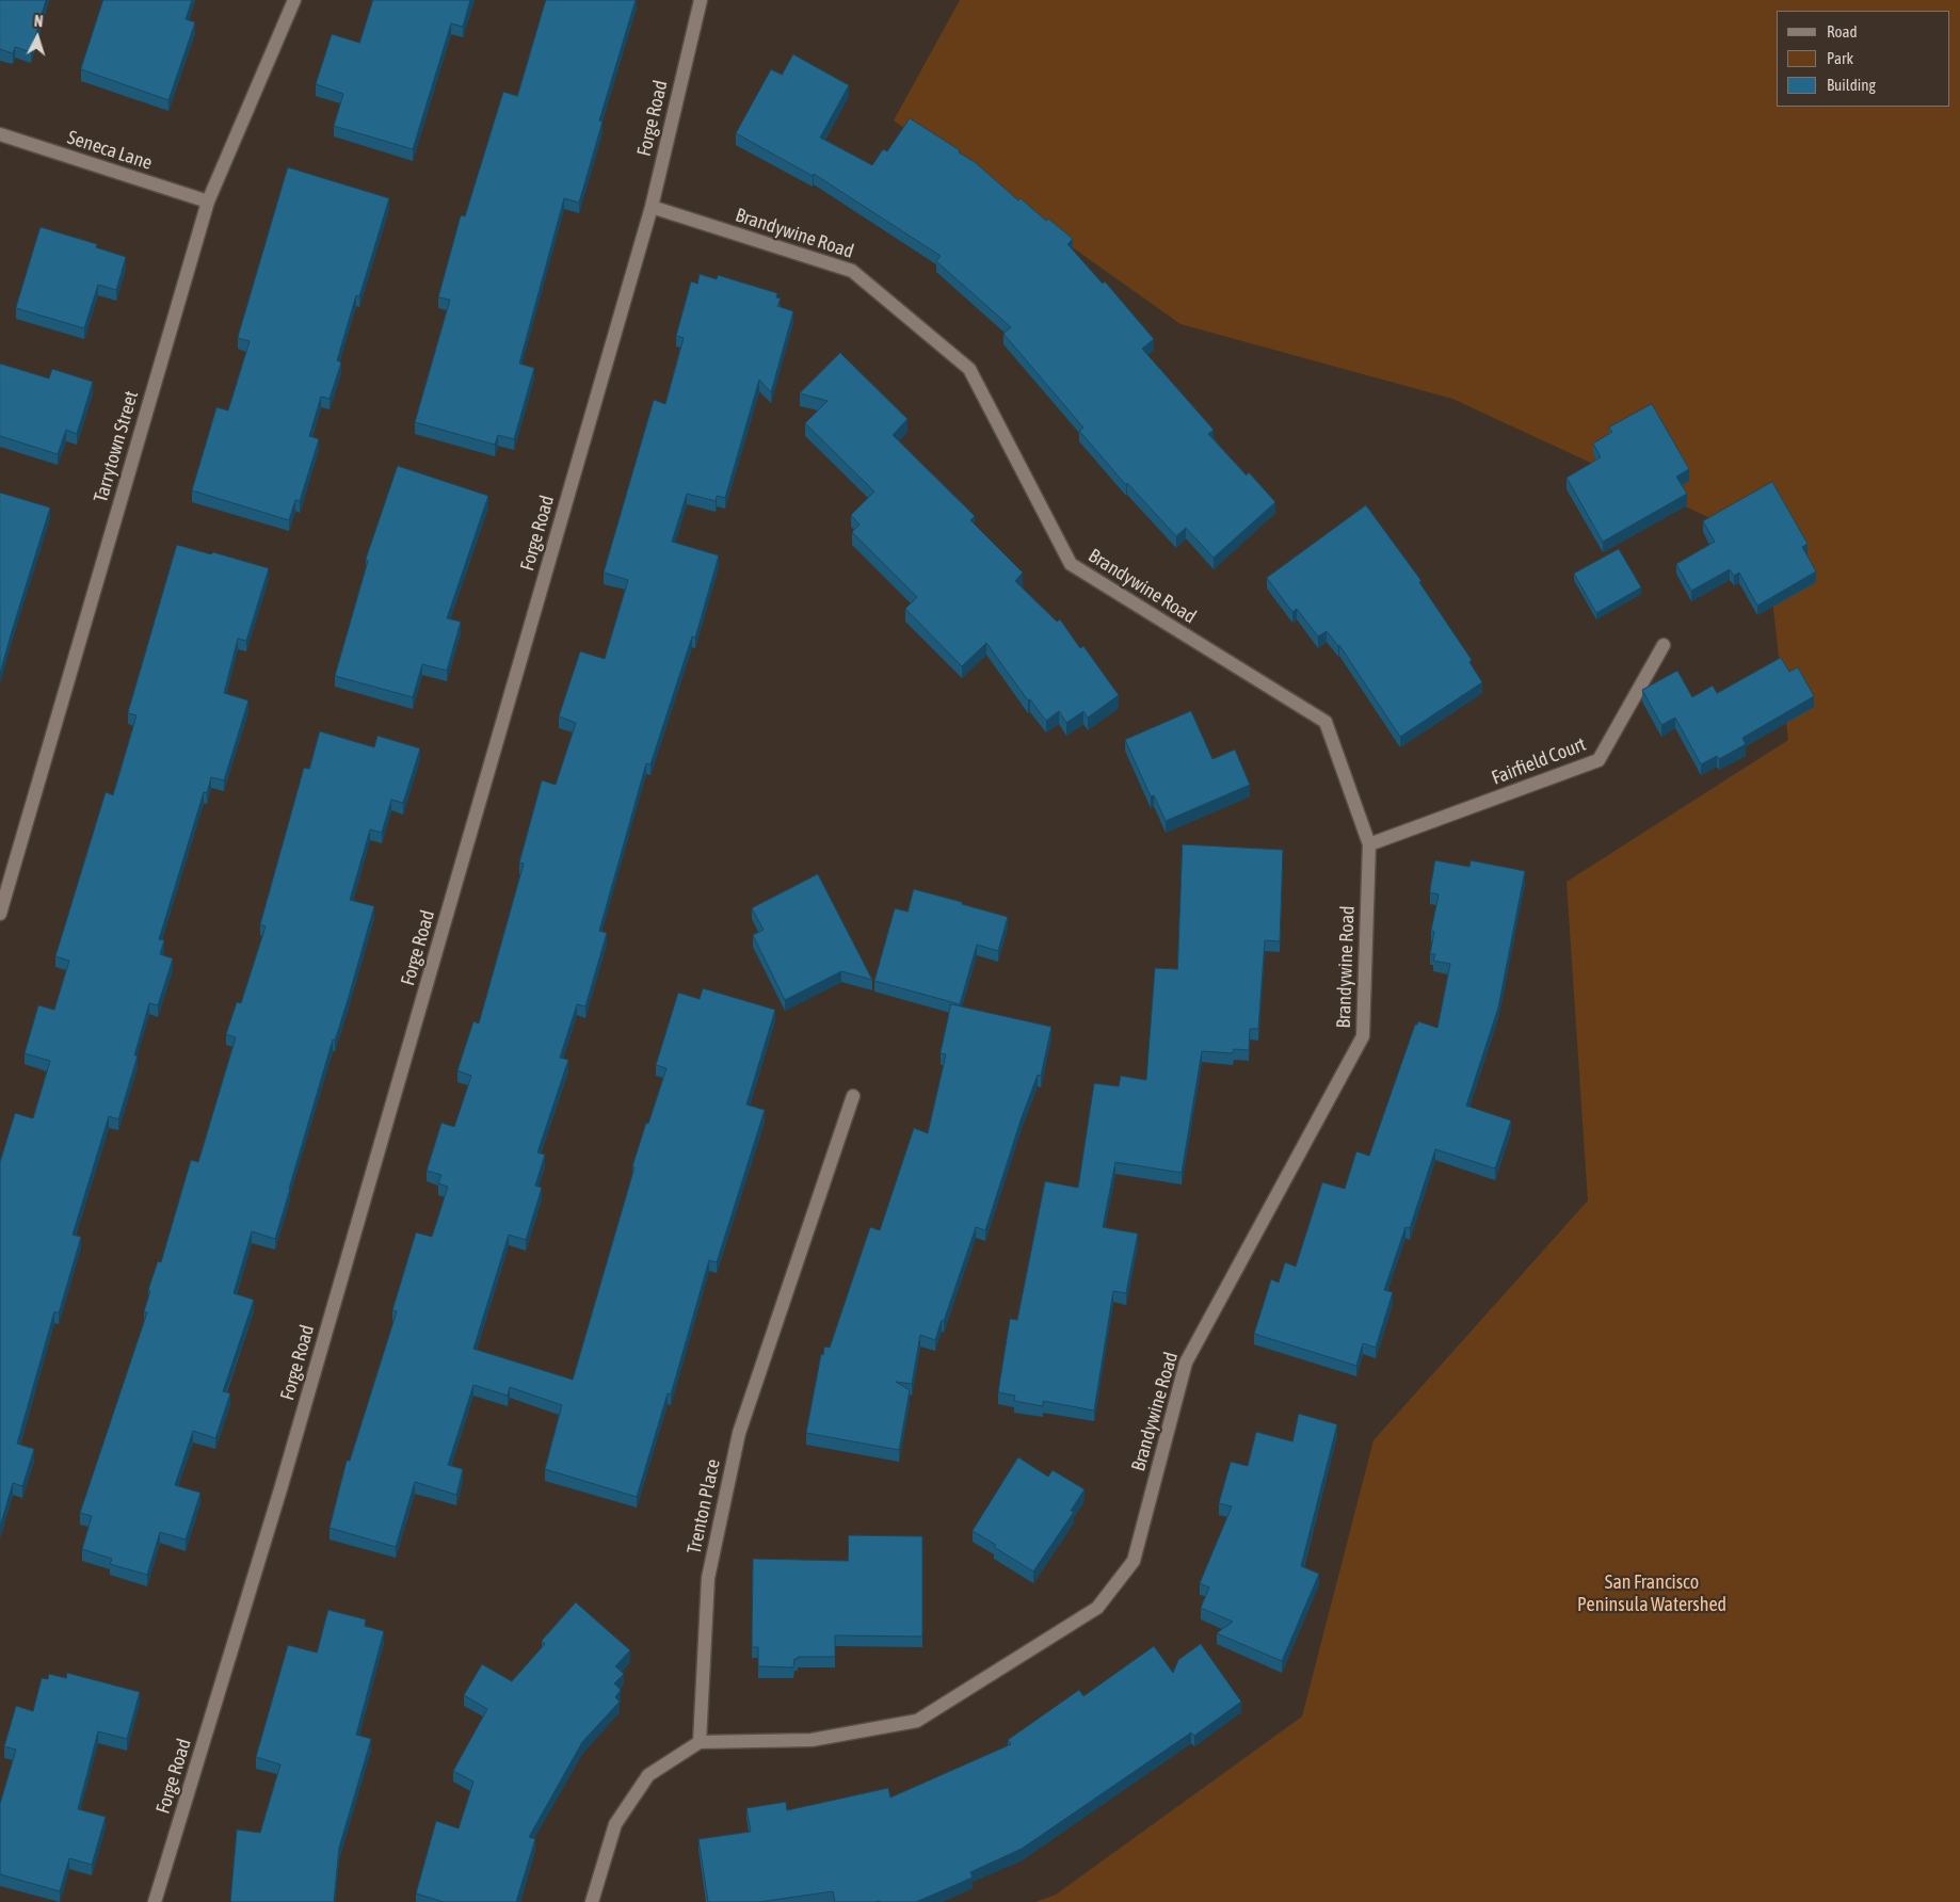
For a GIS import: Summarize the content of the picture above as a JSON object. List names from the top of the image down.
{
  "streets": {
    "street": [
      "Forge Road",
      "Seneca Lane",
      "Brandywine Road",
      "Tarrytown Street",
      "Fairfield Court",
      "Trenton Place"
    ]
  },
  "crossings": [
    ["Forge Road", "Brandywine Road"],
    ["Seneca Lane", "Tarrytown Street"],
    ["Brandywine Road", "Fairfield Court"],
    ["Brandywine Road", "Trenton Place"]
  ],
  "parks": ["San Francisco Peninsula Watershed"],
  "legend": ["Road", "Park", "Building"],
  "north": "top"
}
